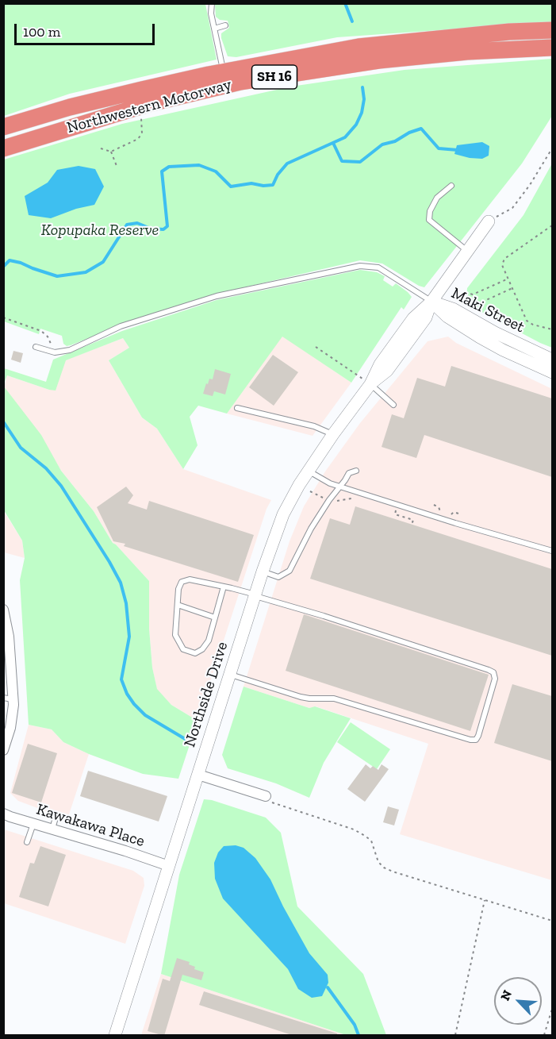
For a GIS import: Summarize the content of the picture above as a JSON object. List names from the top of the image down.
{
  "streets": {
    "highway": ["SH 16", "Northwestern Motorway"],
    "street": ["Maki Street", "Northside Drive", "Kawakawa Place"]
  },
  "crossings": [
    ["Maki Street", "Northside Drive"],
    ["Northside Drive", "Kawakawa Place"]
  ],
  "parks": ["Kopupaka Reserve"],
  "scale_bar": "100 m",
  "north": "top left"
}
